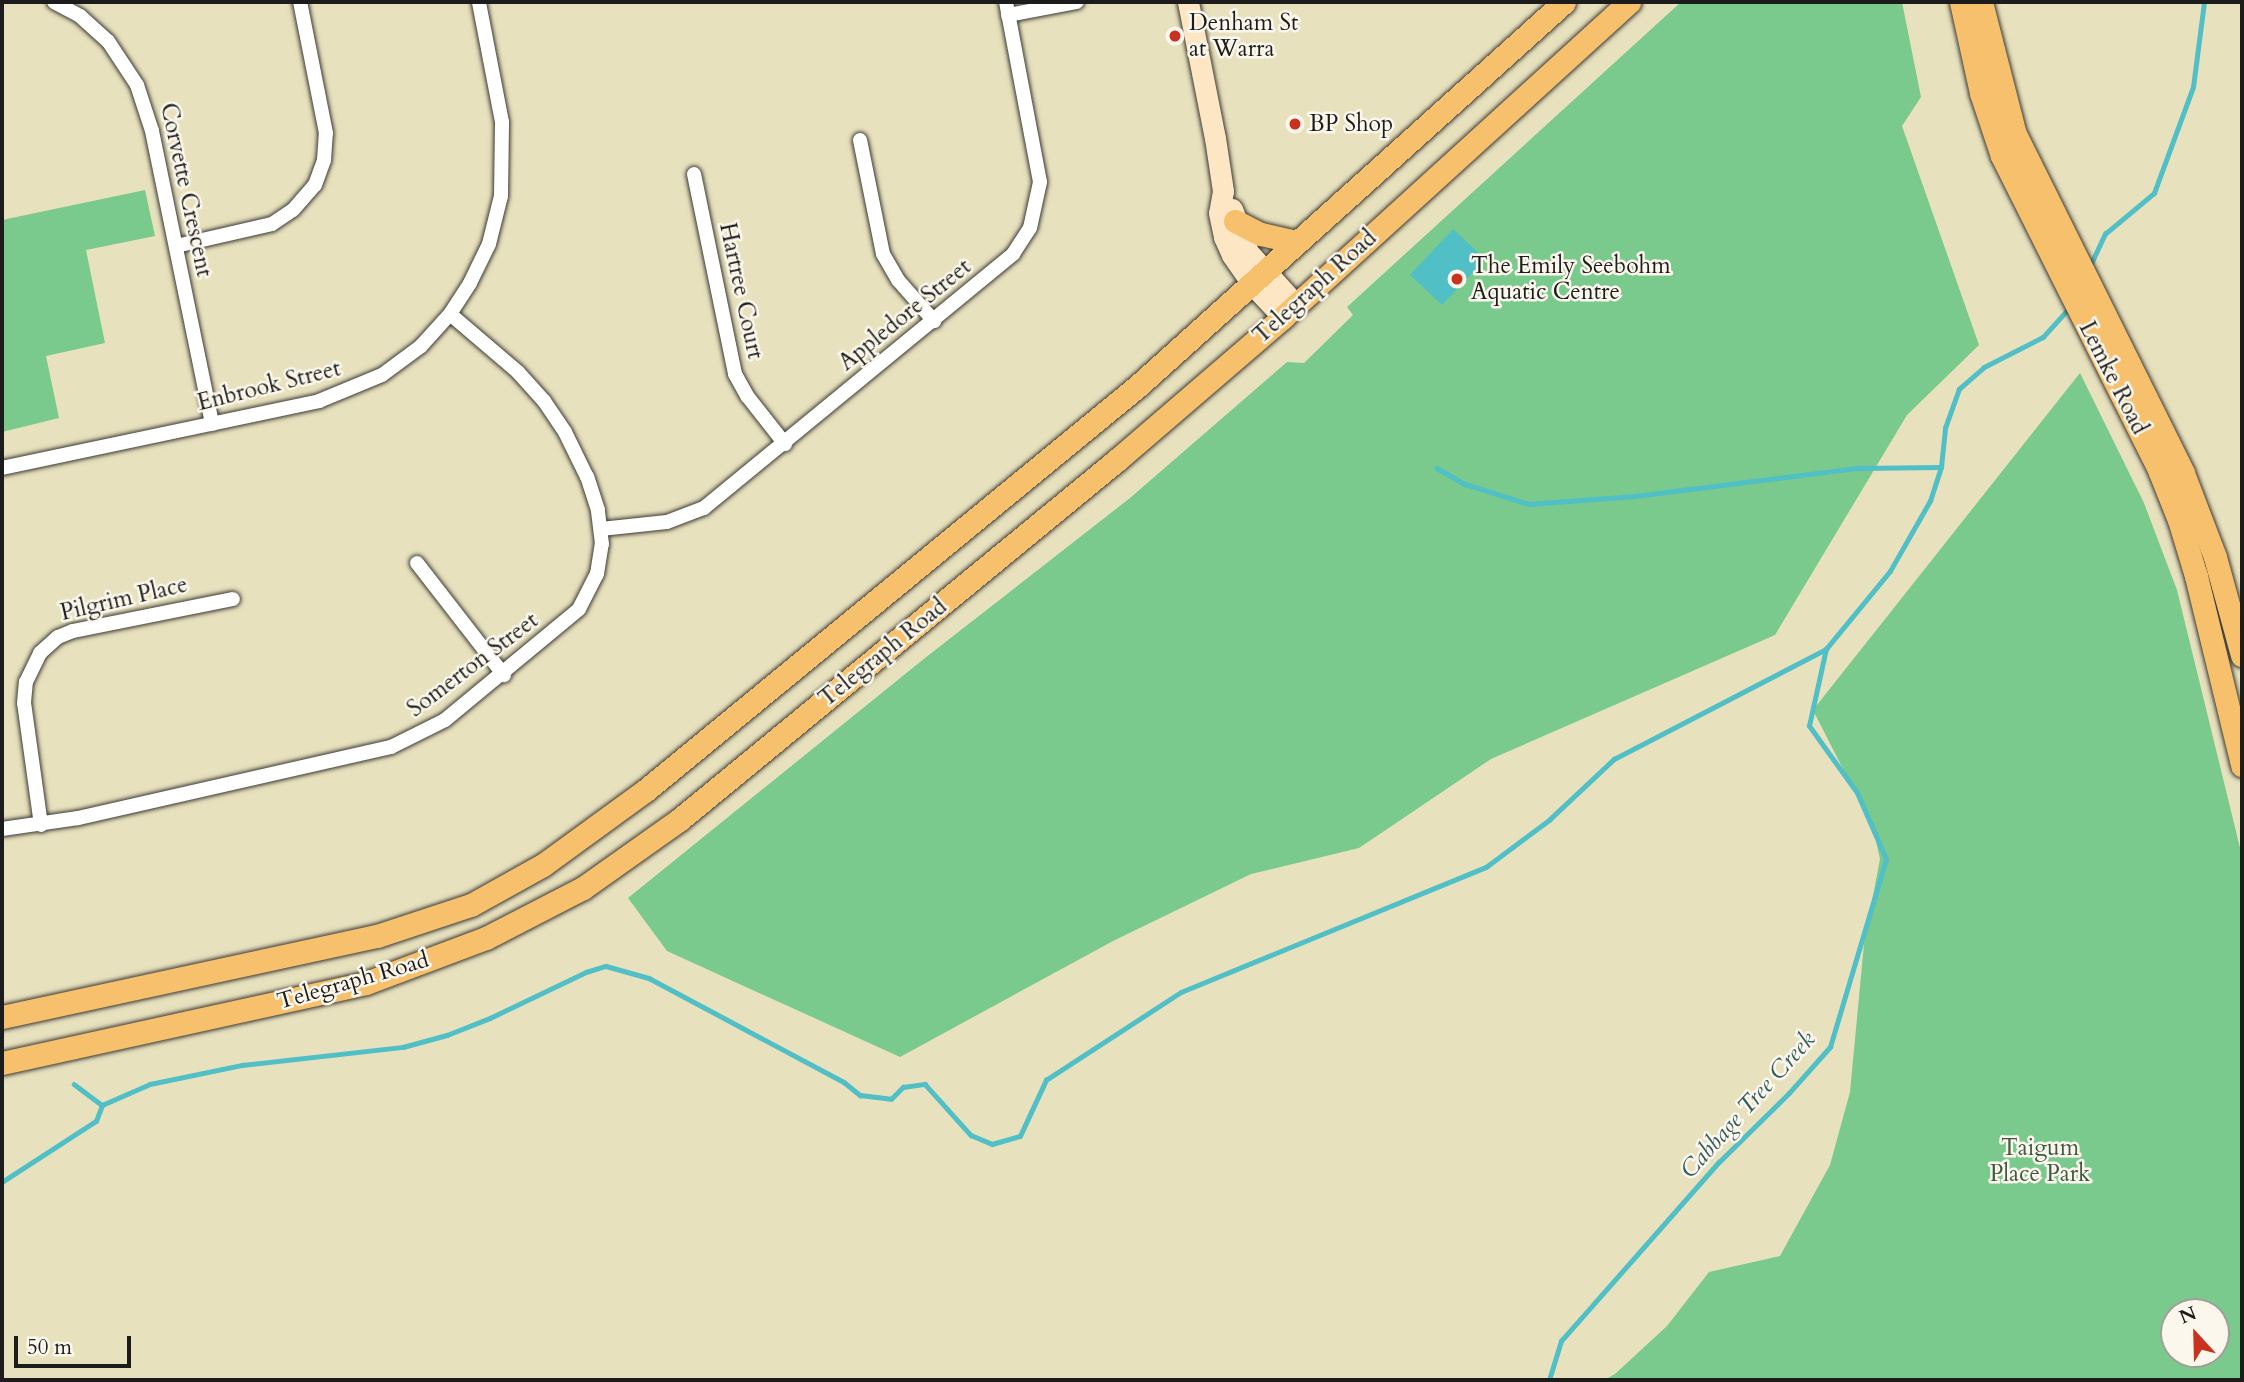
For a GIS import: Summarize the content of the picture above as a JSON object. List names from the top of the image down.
{
  "streets": {
    "main road": ["Telegraph Road", "Lemke Road"],
    "street": [
      "Corvette Crescent",
      "Hartree Court",
      "Appledore Street",
      "Enbrook Street",
      "Pilgrim Place",
      "Somerton Street"
    ]
  },
  "crossings": [
    ["Corvette Crescent", "Enbrook Street"],
    ["Hartree Court", "Appledore Street"],
    ["Appledore Street", "Somerton Street"],
    ["Enbrook Street", "Somerton Street"],
    ["Pilgrim Place", "Somerton Street"]
  ],
  "water": ["Cabbage Tree Creek"],
  "parks": ["Taigum Place Park"],
  "places": ["Denham St at Warra", "BP Shop", "The Emily Seebohm Aquatic Centre"],
  "scale_bar": "50 m",
  "north": "top"
}
